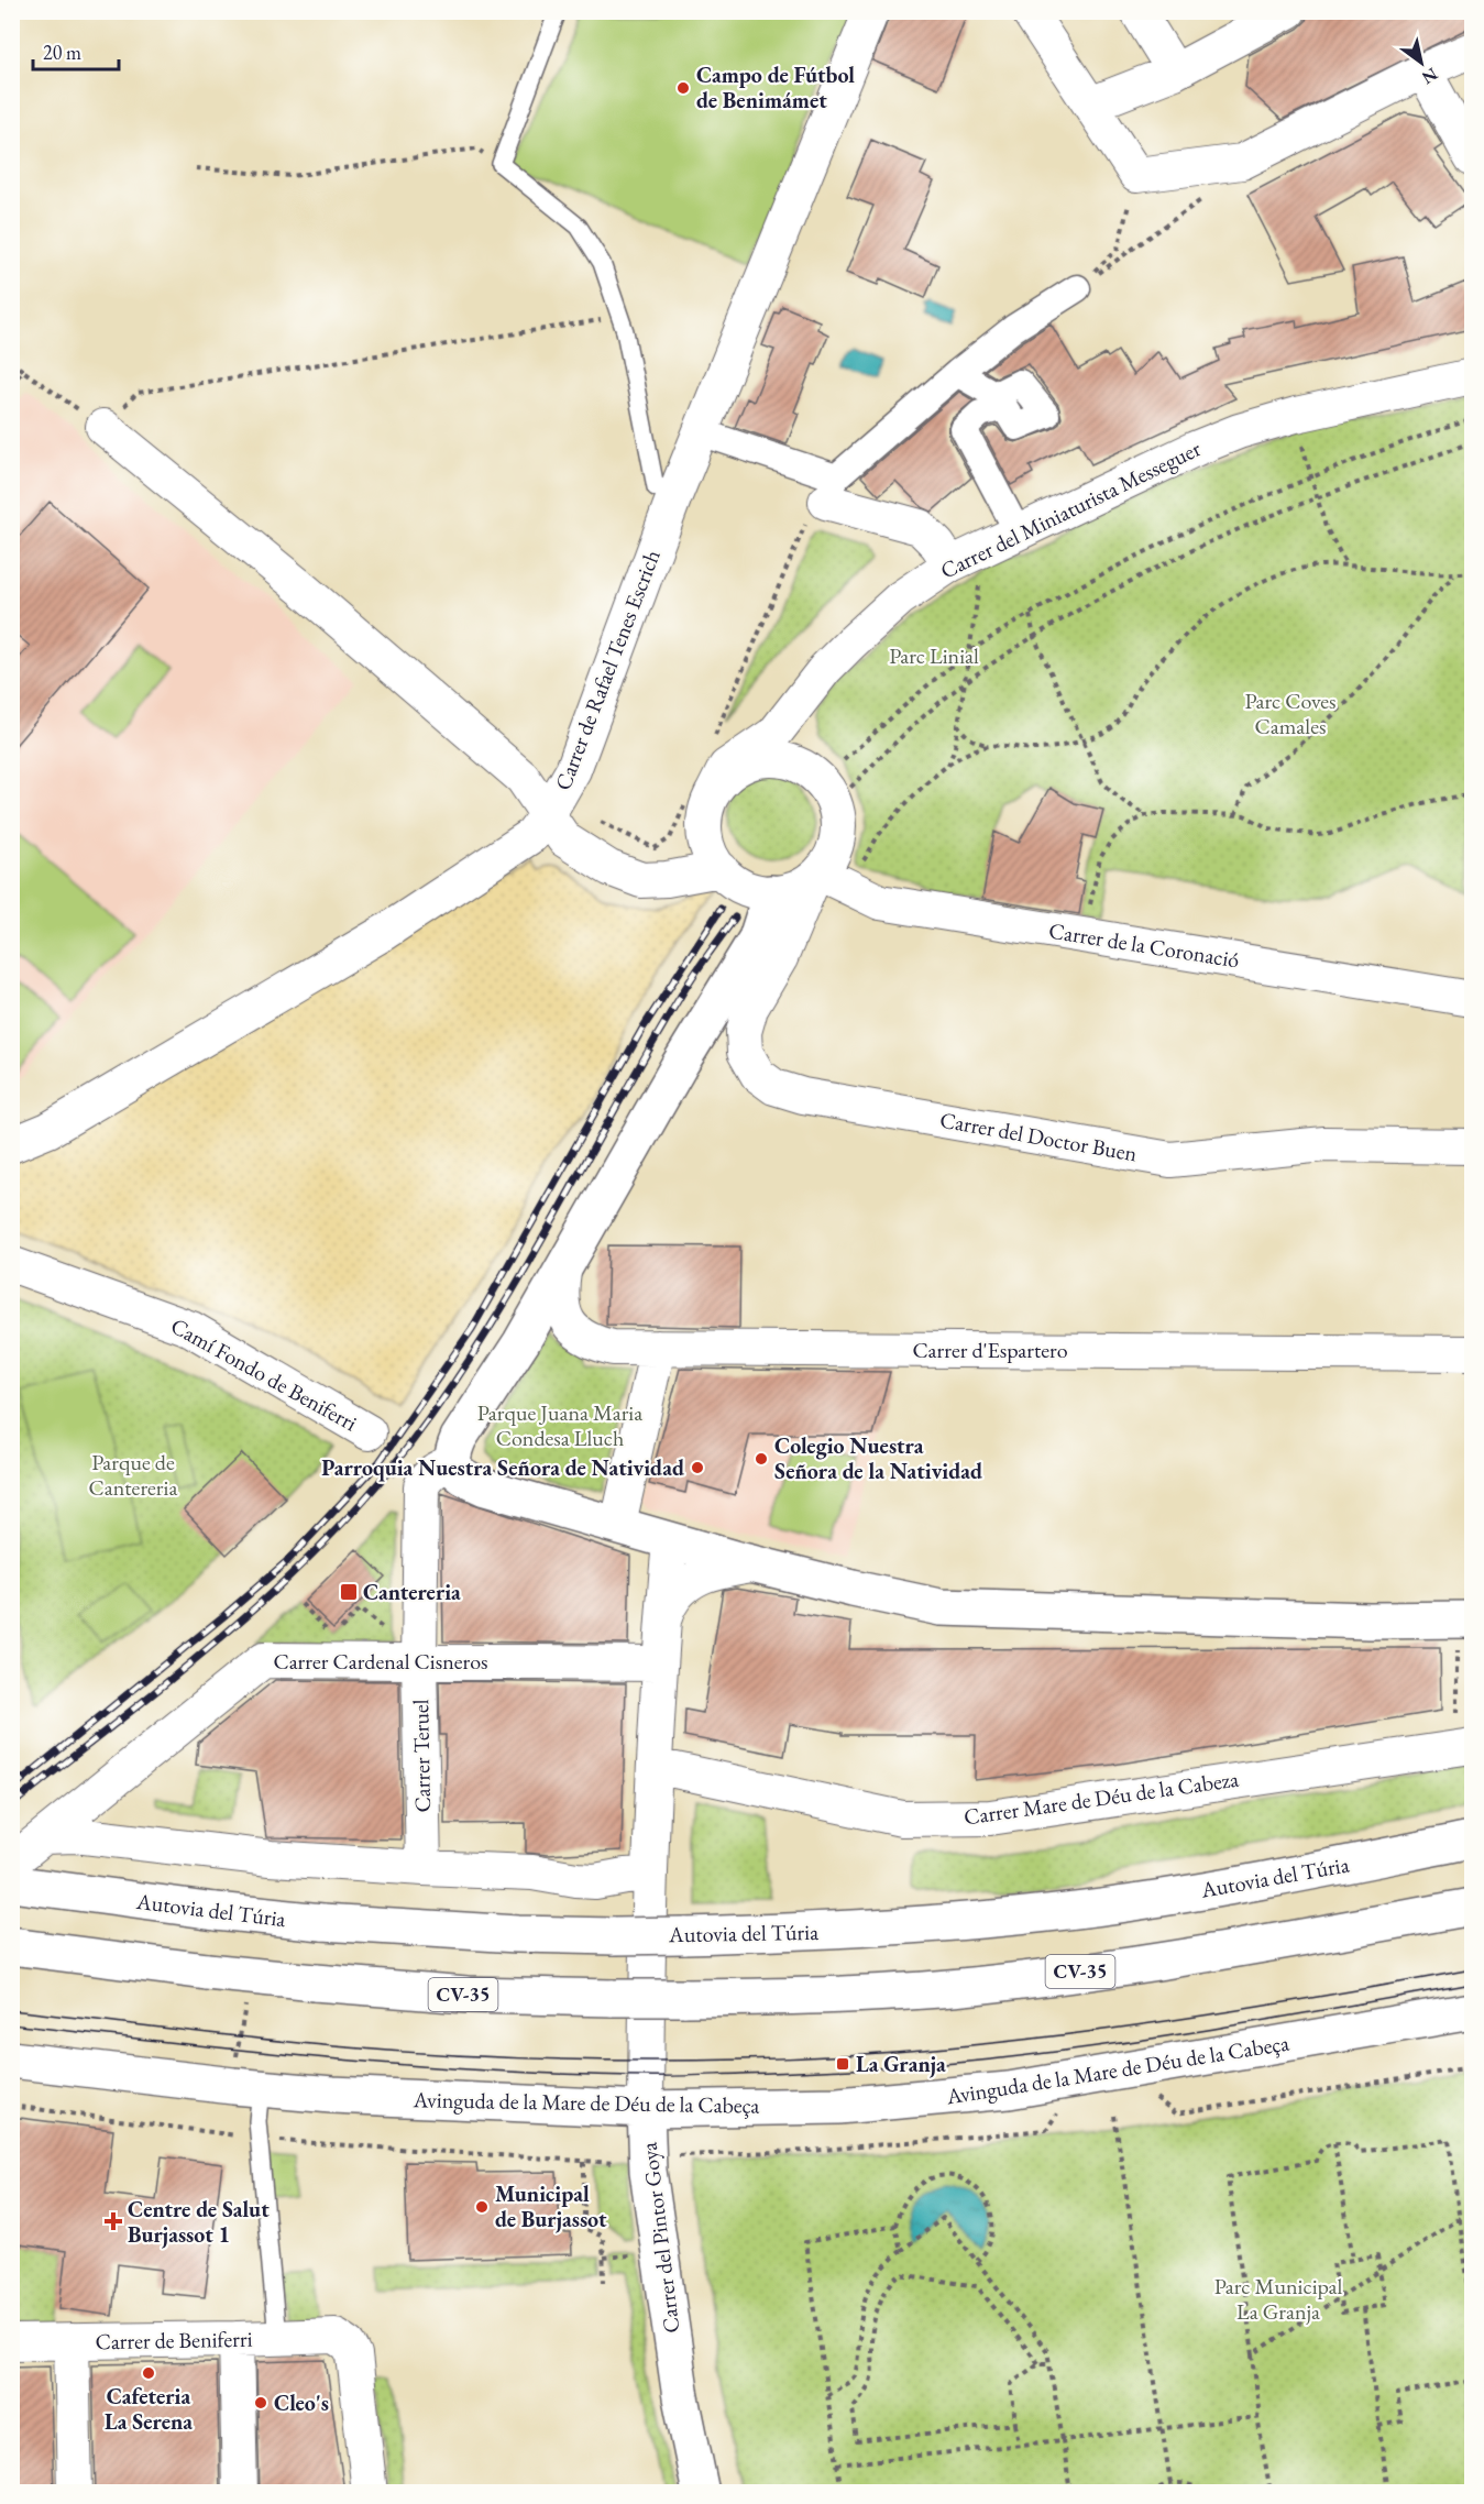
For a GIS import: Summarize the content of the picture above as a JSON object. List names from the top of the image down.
{
  "streets": {
    "main road": [
      "Autovia del Túria",
      "CV-35",
      "Avinguda de la Mare de Déu de la Cabeça",
      "Carrer del Pintor Goya"
    ],
    "street": [
      "Carrer del Miniaturista Messeguer",
      "Carrer de Rafael Tenes Escrich",
      "Carrer de la Coronació",
      "Carrer del Doctor Buen",
      "Carrer d'Espartero",
      "Camí Fondo de Beniferri",
      "Carrer Cardenal Cisneros",
      "Carrer Teruel",
      "Carrer Mare de Déu de la Cabeza",
      "Carrer de Beniferri"
    ]
  },
  "crossings": [
    ["Carrer del Miniaturista Messeguer", "Carrer de la Coronació"],
    ["Carrer del Miniaturista Messeguer", "Carrer del Doctor Buen"],
    ["Carrer de la Coronació", "Carrer del Doctor Buen"],
    ["Carrer Cardenal Cisneros", "Carrer Teruel"],
    ["Carrer Cardenal Cisneros", "Carrer del Pintor Goya"],
    ["Carrer Mare de Déu de la Cabeza", "Carrer del Pintor Goya"],
    ["Avinguda de la Mare de Déu de la Cabeça", "Carrer del Pintor Goya"]
  ],
  "parks": [
    "Parc Linial",
    "Parc Coves Camales",
    "Parque Juana Maria Condesa Lluch",
    "Parque de Cantereria",
    "Parc Municipal La Granja"
  ],
  "places": {
    "other": [
      "Campo de Fútbol de Benimámet",
      "Colegio Nuestra Señora de la Natividad",
      "Parroquia Nuestra Señora de Natividad",
      "Municipal de Burjassot",
      "Cafeteria La Serena",
      "Cleo's"
    ],
    "transit": ["Cantereria", "La Granja"],
    "health": ["Centre de Salut Burjassot 1"]
  },
  "scale_bar": "20 m",
  "north": "bottom right"
}
